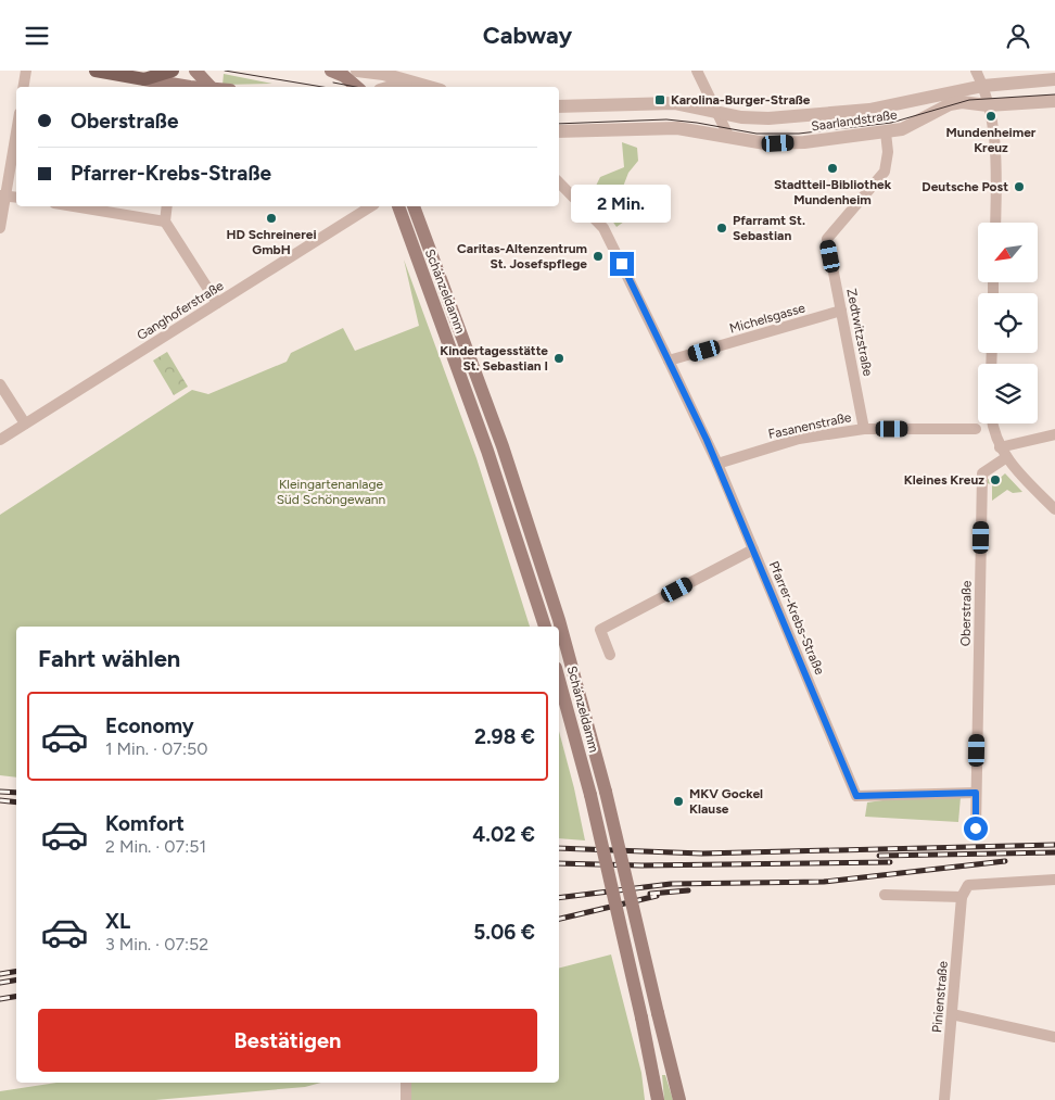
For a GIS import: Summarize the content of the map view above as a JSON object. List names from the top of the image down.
{
  "streets": {
    "main road": ["Schänzeldamm"],
    "street": [
      "Saarlandstraße",
      "Ganghoferstraße",
      "Michelsgasse",
      "Zedtwitzstraße",
      "Fasanenstraße",
      "Oberstraße",
      "Pfarrer-Krebs-Straße",
      "Pinienstraße"
    ]
  },
  "crossings": [
    ["Saarlandstraße", "Zedtwitzstraße"],
    ["Michelsgasse", "Zedtwitzstraße"],
    ["Michelsgasse", "Pfarrer-Krebs-Straße"],
    ["Zedtwitzstraße", "Fasanenstraße"],
    ["Fasanenstraße", "Pfarrer-Krebs-Straße"],
    ["Oberstraße", "Pfarrer-Krebs-Straße"]
  ],
  "parks": ["Kleingartenanlage Süd Schöngewann"],
  "places": {
    "transit": ["Karolina-Burger-Straße"],
    "other": [
      "Mundenheimer Kreuz",
      "Stadtteil-Bibliothek Mundenheim",
      "Deutsche Post",
      "HD Schreinerei GmbH",
      "Pfarramt St. Sebastian",
      "Caritas-Altenzentrum St. Josefspflege",
      "Kindertagesstätte St. Sebastian I",
      "Kleines Kreuz",
      "MKV Gockel Klause"
    ]
  },
  "north": "bottom left",
  "page": {
    "header": "Cabway",
    "banner": ["Oberstraße", "Pfarrer-Krebs-Straße"],
    "bubble": "2 Min.",
    "heading": "Fahrt wählen",
    "list": [
      {
        "name": "Economy",
        "note": "1 Min. · 07:50",
        "value": "2.98 €"
      },
      {
        "name": "Komfort",
        "note": "2 Min. · 07:51",
        "value": "4.02 €"
      },
      {
        "name": "XL",
        "note": "3 Min. · 07:52",
        "value": "5.06 €"
      }
    ],
    "buttons": "Bestätigen"
  }
}
